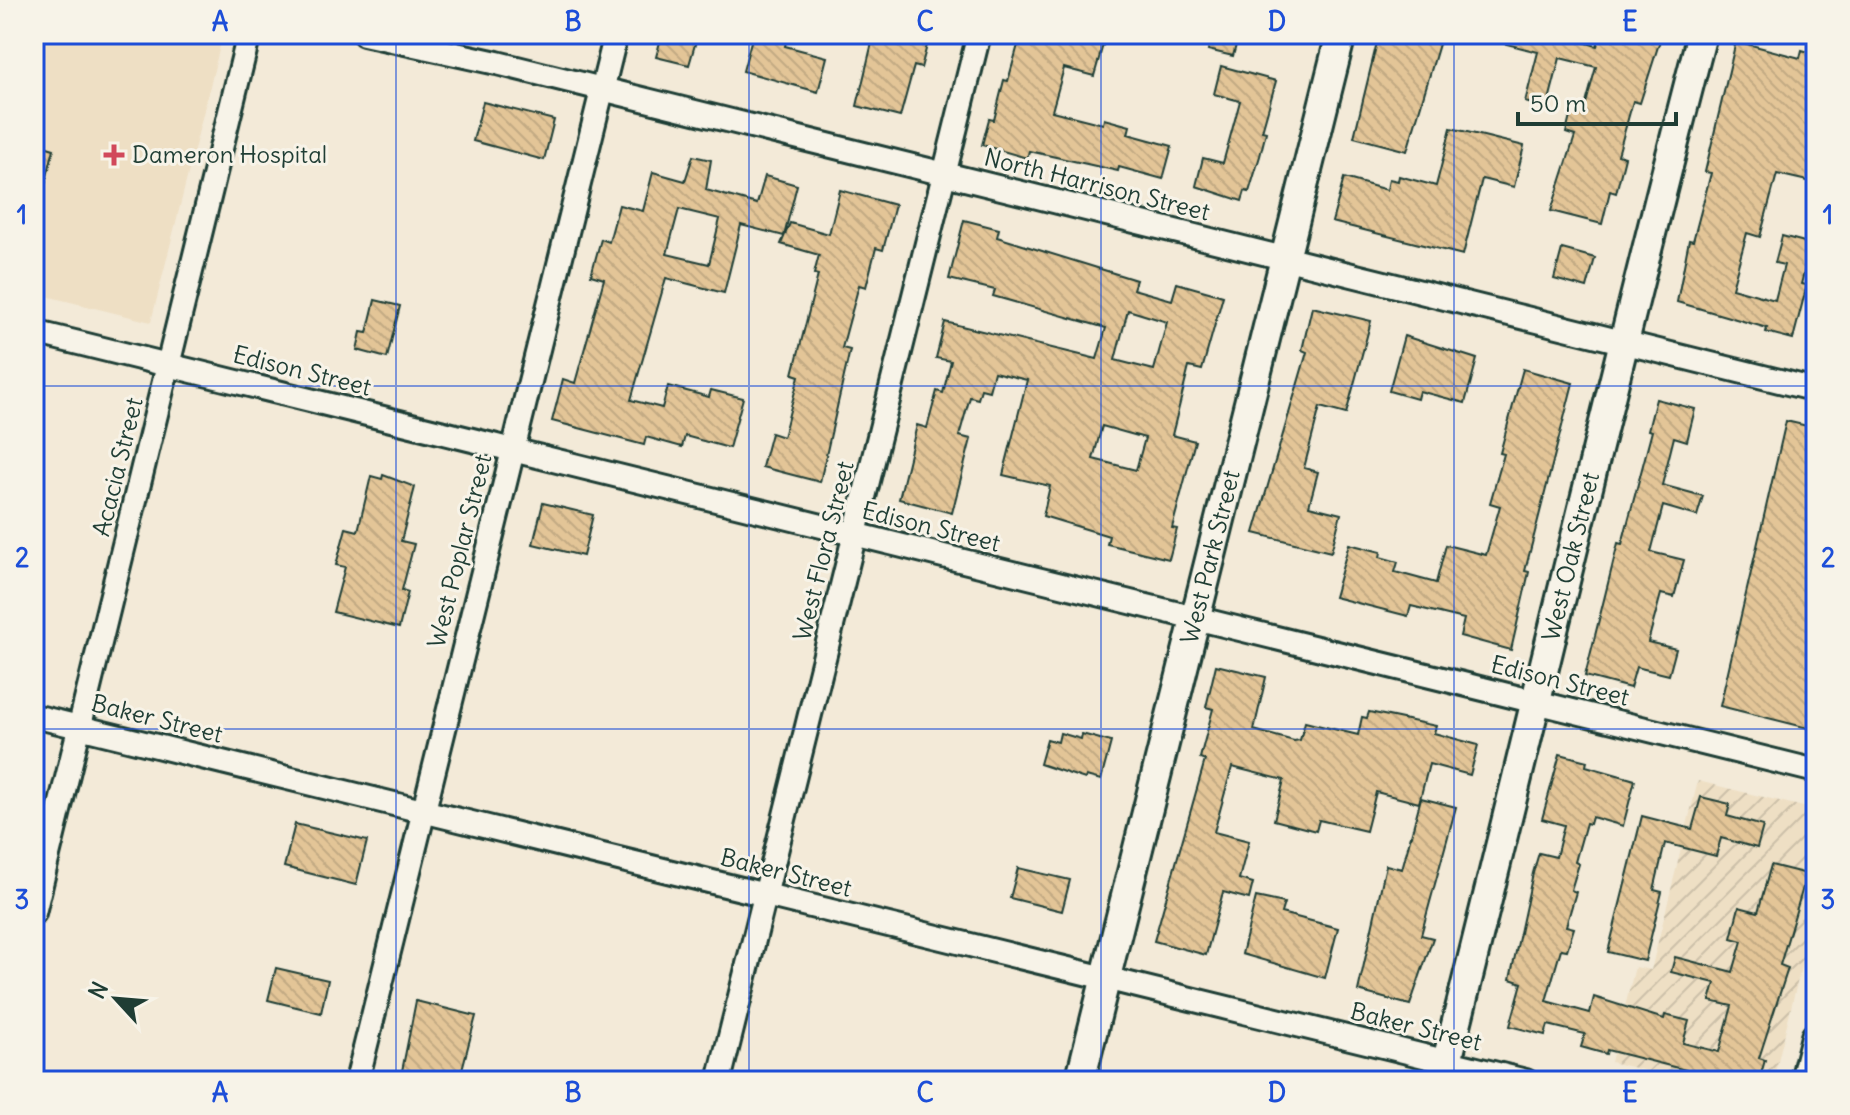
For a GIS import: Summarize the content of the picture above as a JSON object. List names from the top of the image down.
{
  "streets": {
    "street": [
      "North Harrison Street",
      "Edison Street",
      "Acacia Street",
      "West Poplar Street",
      "West Flora Street",
      "West Oak Street",
      "West Park Street",
      "Baker Street"
    ]
  },
  "crossings": [
    ["North Harrison Street", "West Poplar Street"],
    ["North Harrison Street", "West Flora Street"],
    ["North Harrison Street", "West Oak Street"],
    ["North Harrison Street", "West Park Street"],
    ["Edison Street", "Acacia Street"],
    ["Edison Street", "West Poplar Street"],
    ["Edison Street", "West Flora Street"],
    ["Edison Street", "West Oak Street"],
    ["Edison Street", "West Park Street"],
    ["Acacia Street", "Baker Street"],
    ["West Poplar Street", "Baker Street"],
    ["West Flora Street", "Baker Street"],
    ["West Oak Street", "Baker Street"],
    ["West Park Street", "Baker Street"]
  ],
  "places": {
    "health": ["Dameron Hospital"]
  },
  "scale_bar": "50 m",
  "north": "top left",
  "grid": {
    "columns": [
      "A",
      "B",
      "C",
      "D",
      "E"
    ],
    "rows": ["1", "2", "3"]
  }
}
